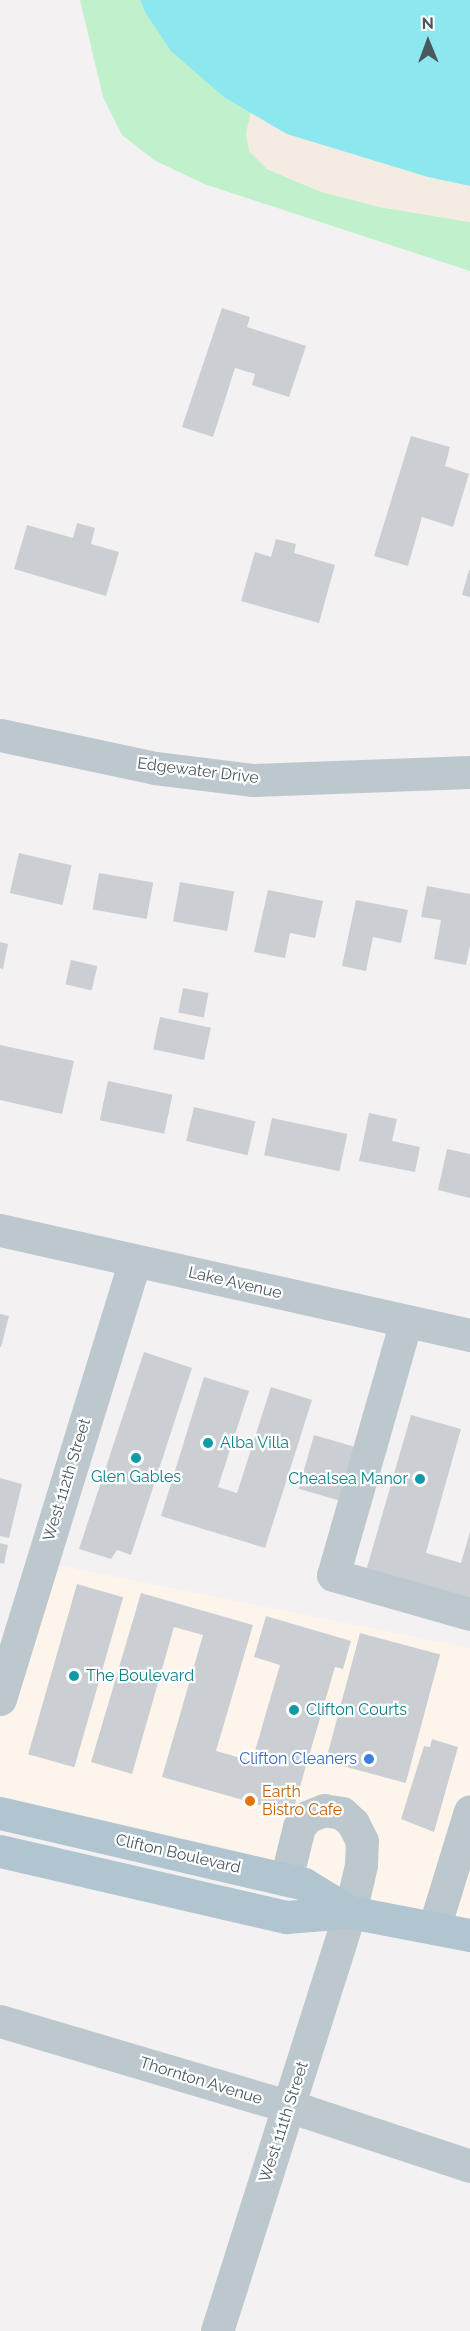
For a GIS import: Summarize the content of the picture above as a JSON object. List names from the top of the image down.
{
  "streets": {
    "main road": ["Clifton Boulevard"],
    "street": [
      "Edgewater Drive",
      "Lake Avenue",
      "West 112th Street",
      "Thornton Avenue",
      "West 111th Street"
    ]
  },
  "crossings": [
    ["Lake Avenue", "West 112th Street"],
    ["Clifton Boulevard", "West 111th Street"],
    ["Thornton Avenue", "West 111th Street"]
  ],
  "places": [
    "Alba Villa",
    "Glen Gables",
    "Chealsea Manor",
    "The Boulevard",
    "Clifton Courts",
    "Clifton Cleaners",
    "Earth Bistro Cafe"
  ],
  "north": "top"
}
